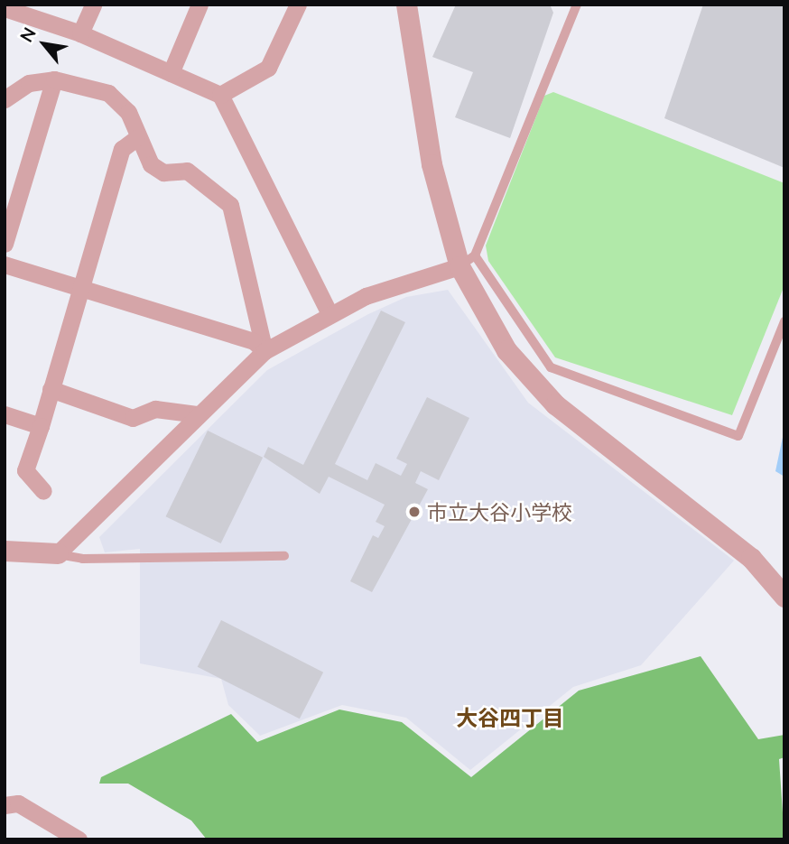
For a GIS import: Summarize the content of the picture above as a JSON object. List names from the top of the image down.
{
  "districts": ["大谷四丁目"],
  "places": ["市立大谷小学校"],
  "north": "top left"
}
